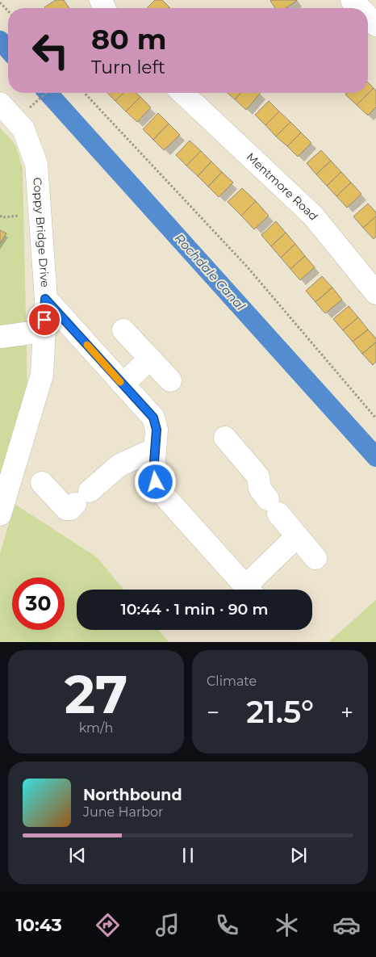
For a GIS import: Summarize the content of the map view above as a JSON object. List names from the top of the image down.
{
  "streets": {
    "street": ["Mentmore Road", "Coppy Bridge Drive"]
  },
  "water": ["Rochdale Canal"],
  "page": {
    "turn": ["80 m", "Turn left"],
    "limit": "30",
    "trip": "10:44 · 1 min · 90 m",
    "tile": [
      ["27", "km/h"],
      "Climate"
    ],
    "heat": ["−", "21.5°", "+"],
    "song": ["Northbound", "June Harbor"],
    "tabs": "10:43"
  }
}
